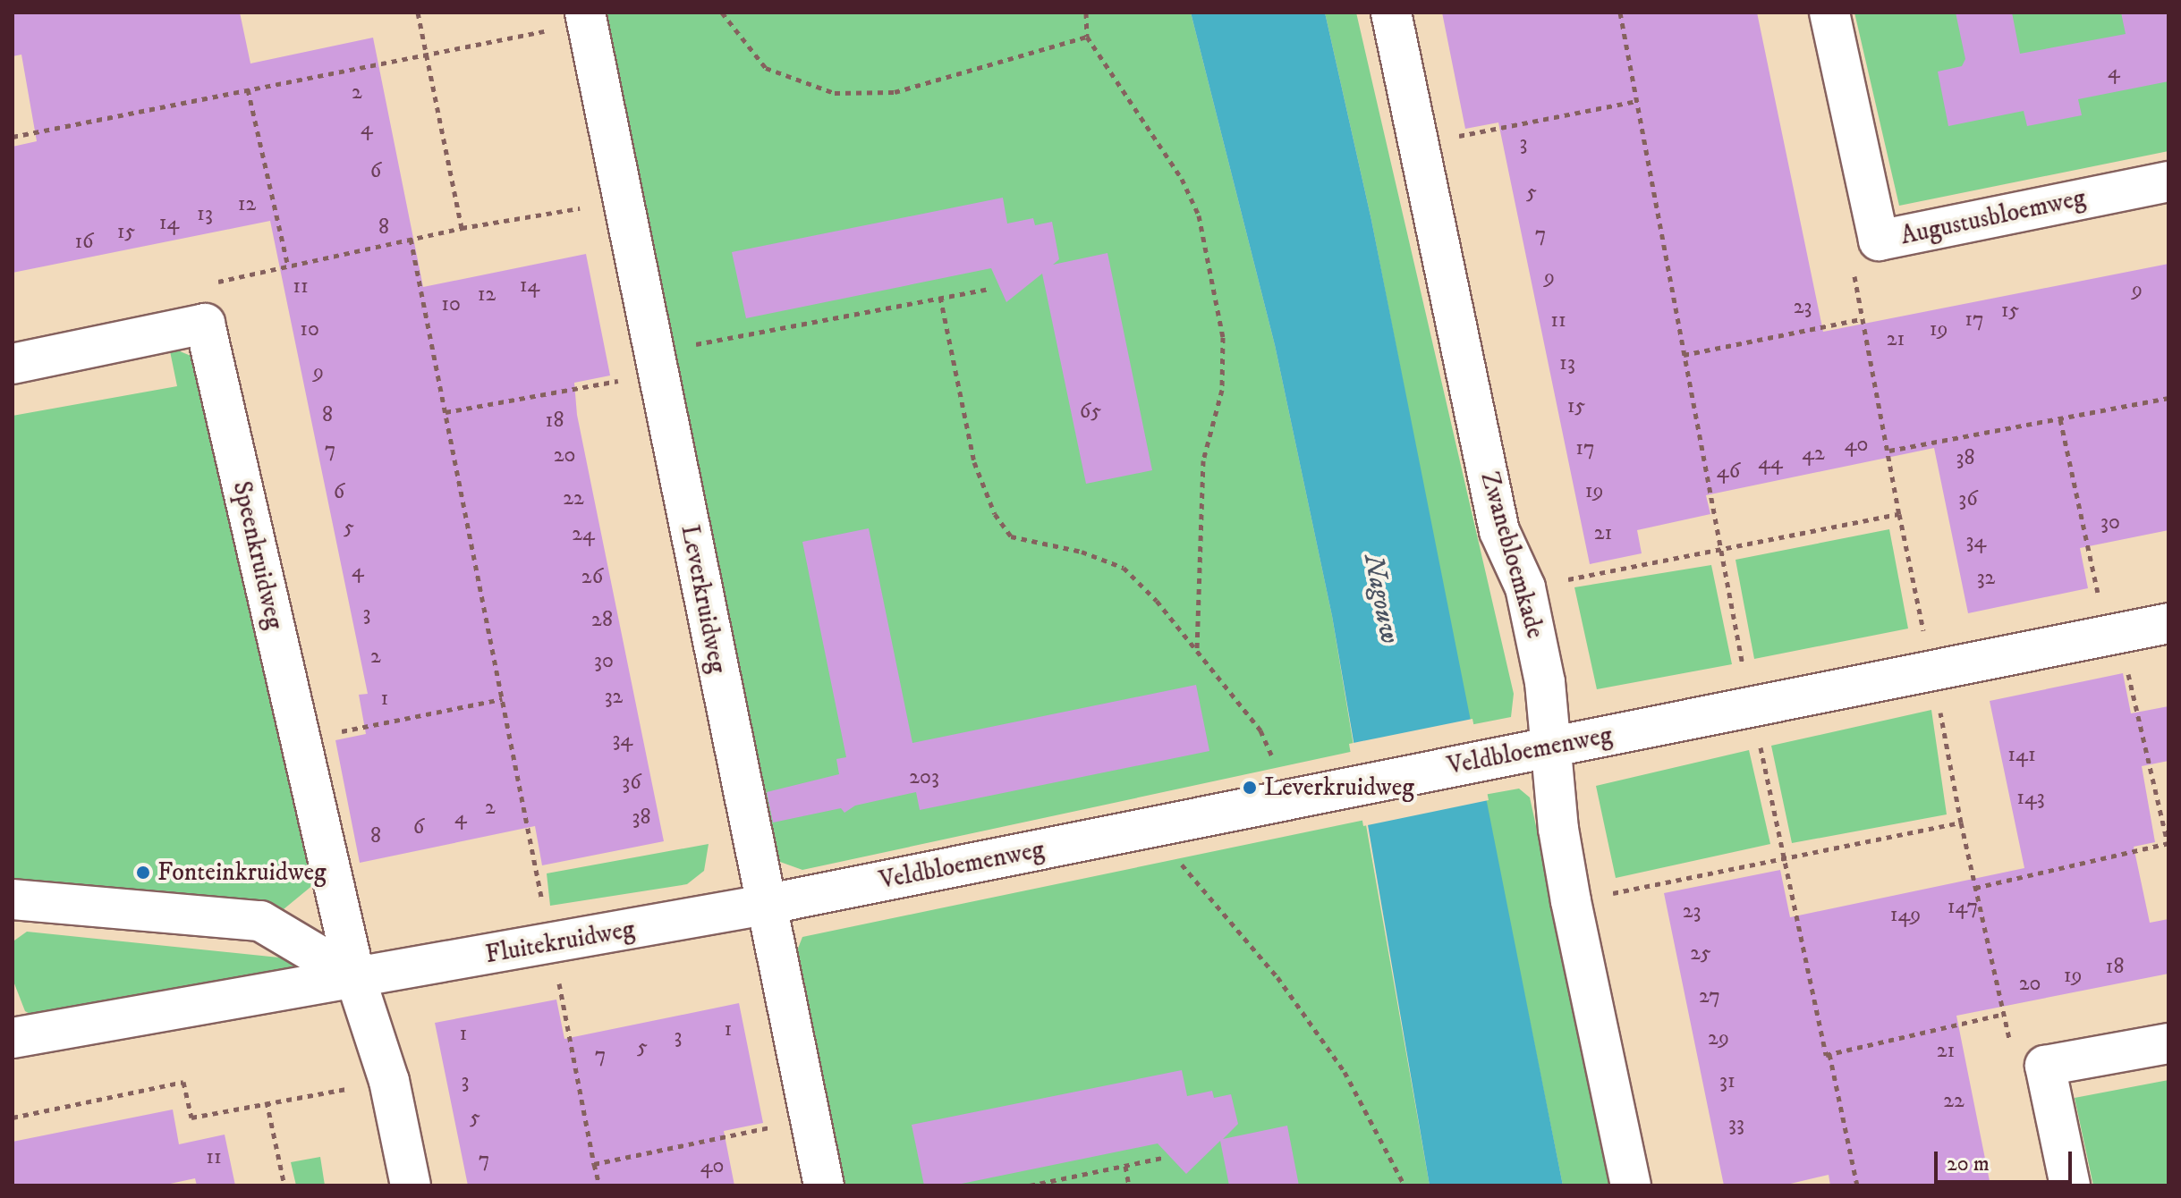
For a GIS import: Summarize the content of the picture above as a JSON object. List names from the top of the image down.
{
  "streets": {
    "street": [
      "Augustusbloemweg",
      "Speenkruidweg",
      "Zwanebloemkade",
      "Leverkruidweg",
      "Veldbloemenweg",
      "Fluitekruidweg"
    ]
  },
  "crossings": [
    ["Speenkruidweg", "Fluitekruidweg"],
    ["Zwanebloemkade", "Veldbloemenweg"],
    ["Leverkruidweg", "Veldbloemenweg"],
    ["Leverkruidweg", "Fluitekruidweg"],
    ["Veldbloemenweg", "Fluitekruidweg"]
  ],
  "water": ["Nagouw"],
  "places": ["Leverkruidweg", "Fonteinkruidweg"],
  "house_numbers": [
    "4",
    "2",
    "4",
    "3",
    "6",
    "5",
    "12",
    "13",
    "14",
    "8",
    "15",
    "7",
    "16",
    "9",
    "14",
    "11",
    "9",
    "12",
    "10",
    "23",
    "15",
    "17",
    "11",
    "10",
    "19",
    "21",
    "13",
    "9",
    "15",
    "65",
    "8",
    "18",
    "40",
    "17",
    "7",
    "42",
    "20",
    "38",
    "44",
    "46",
    "19",
    "6",
    "22",
    "36",
    "30",
    "5",
    "21",
    "24",
    "34",
    "4",
    "26",
    "32",
    "3",
    "28",
    "2",
    "30",
    "32",
    "1",
    "34",
    "141",
    "203",
    "36",
    "143",
    "2",
    "4",
    "38",
    "6",
    "8",
    "147",
    "23",
    "149",
    "25",
    "18",
    "19",
    "20",
    "27",
    "1",
    "1",
    "3",
    "29",
    "5",
    "21",
    "7",
    "3",
    "31",
    "22",
    "5",
    "33",
    "11",
    "7",
    "40"
  ],
  "scale_bar": "20 m"
}
